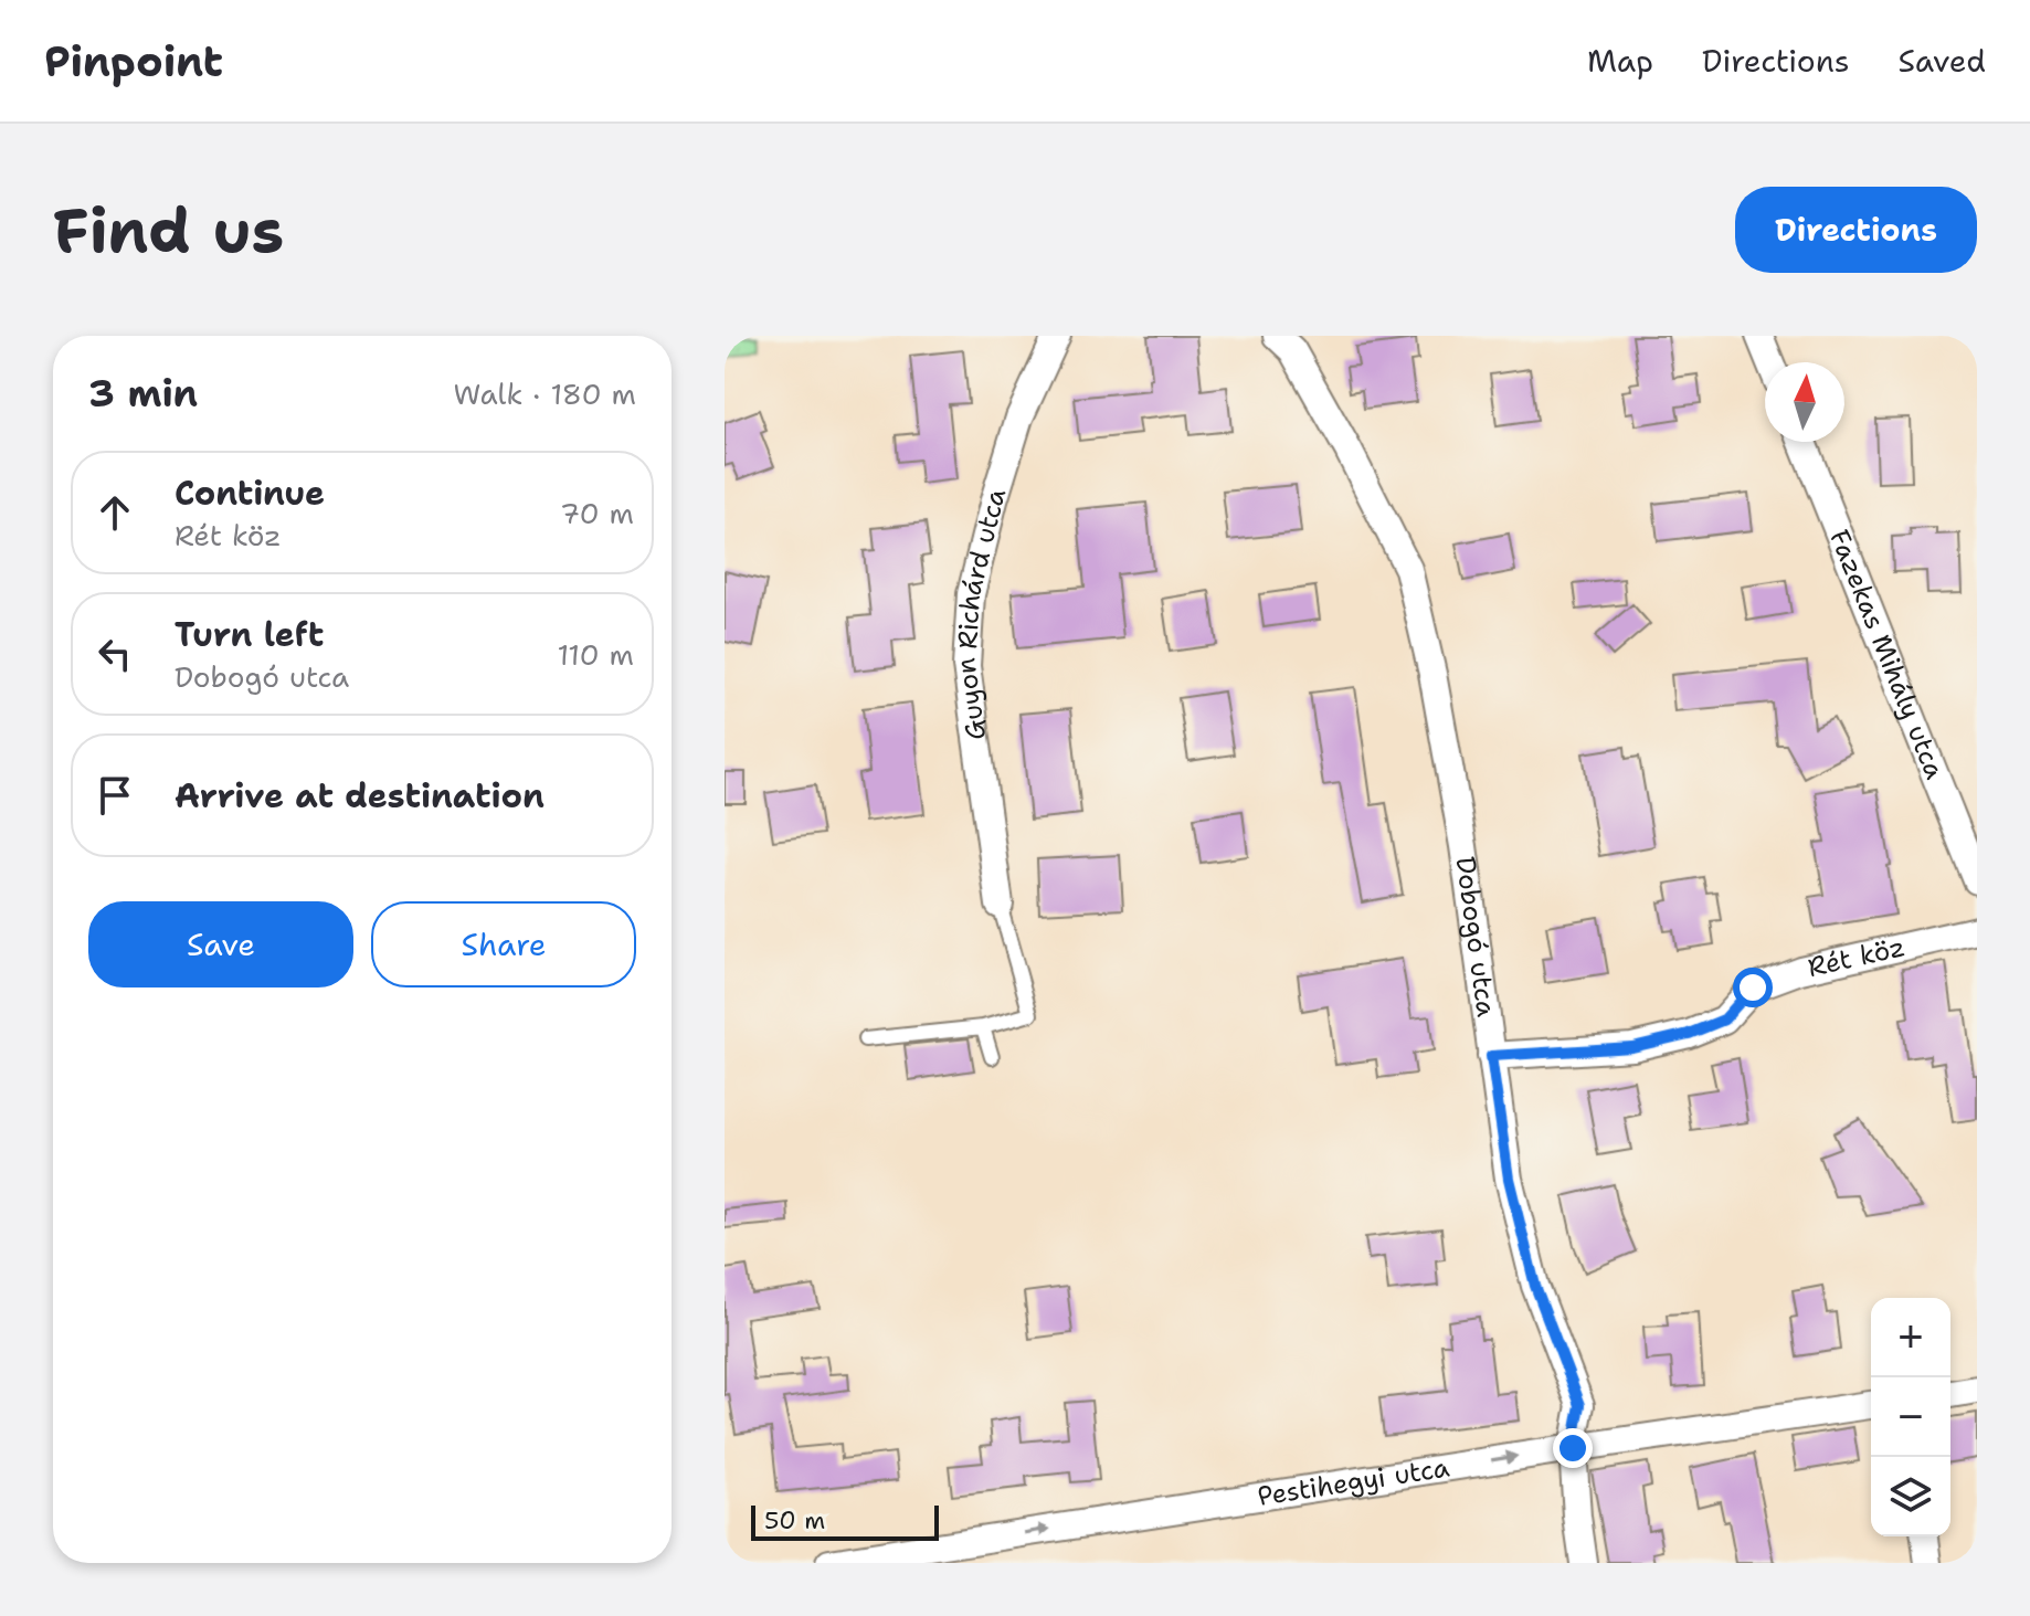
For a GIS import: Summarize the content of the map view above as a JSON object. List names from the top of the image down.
{
  "streets": {
    "street": [
      "Guyon Richárd utca",
      "Fazekas Mihály utca",
      "Dobogó utca",
      "Rét köz",
      "Pestihegyi utca"
    ]
  },
  "crossings": [
    ["Dobogó utca", "Rét köz"],
    ["Dobogó utca", "Pestihegyi utca"]
  ],
  "one_way": ["Pestihegyi utca"],
  "scale_bar": "50 m",
  "north": "top",
  "page": {
    "header": "Pinpoint",
    "nav": ["Map", "Directions", "Saved"],
    "buttons": [
      "Directions",
      ["Save", "Share"]
    ],
    "title": "Find us",
    "heading": ["3 min", "Walk · 180 m"],
    "list": [
      ["Continue", "Rét köz", "70 m"],
      ["Turn left", "Dobogó utca", "110 m"],
      "Arrive at destination"
    ],
    "map_buttons": ["+", "−"],
    "scale": "50 m"
  }
}
